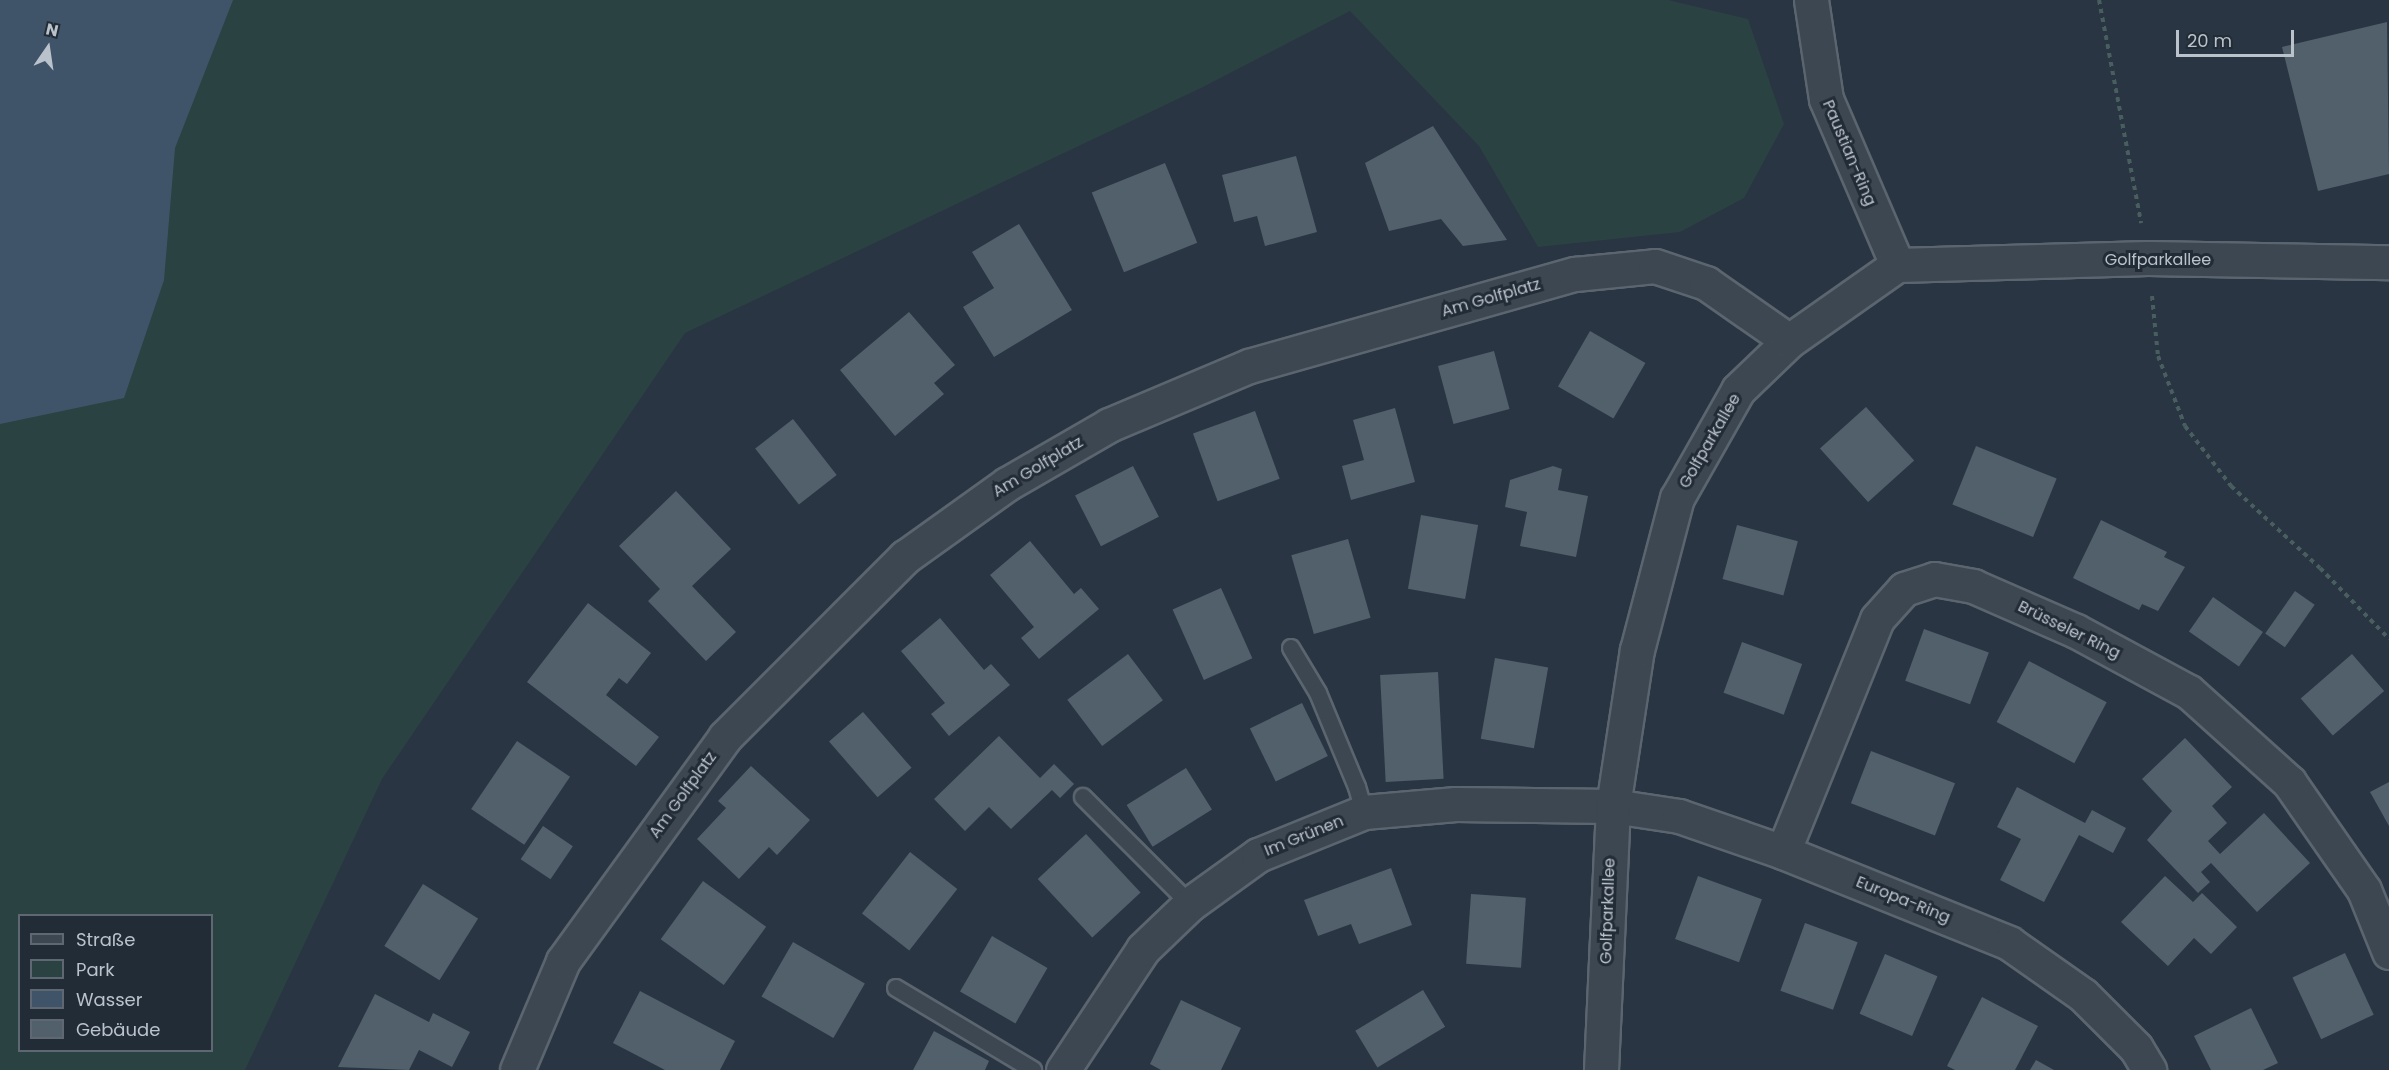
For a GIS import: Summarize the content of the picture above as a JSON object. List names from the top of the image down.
{
  "streets": {
    "street": [
      "Paustian-Ring",
      "Golfparkallee",
      "Am Golfplatz",
      "Brüsseler Ring",
      "Im Grünen",
      "Europa-Ring"
    ]
  },
  "crossings": [
    ["Paustian-Ring", "Golfparkallee"],
    ["Golfparkallee", "Am Golfplatz"],
    ["Golfparkallee", "Im Grünen"],
    ["Golfparkallee", "Europa-Ring"],
    ["Brüsseler Ring", "Europa-Ring"],
    ["Im Grünen", "Europa-Ring"]
  ],
  "legend": [
    "Straße",
    "Park",
    "Wasser",
    "Gebäude"
  ],
  "scale_bar": "20 m",
  "north": "top"
}
